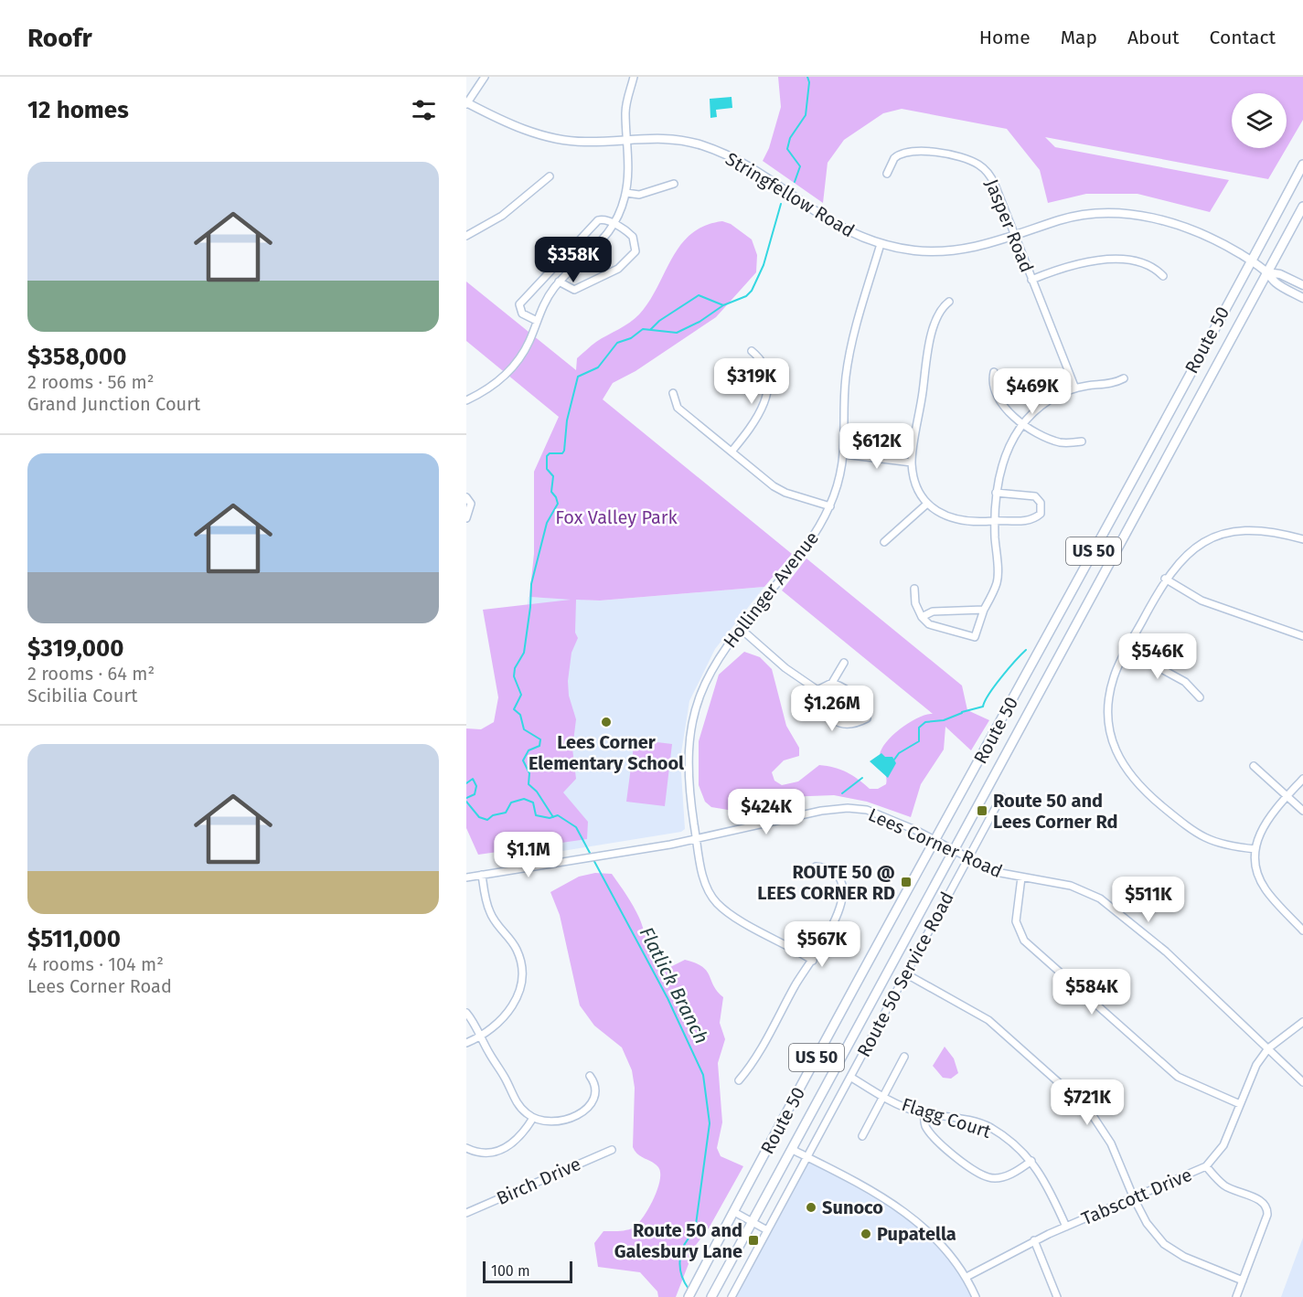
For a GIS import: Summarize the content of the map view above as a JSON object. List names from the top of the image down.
{
  "streets": {
    "highway": ["Route 50", "US 50"],
    "main road": ["Stringfellow Road"],
    "street": [
      "Jasper Road",
      "Hollinger Avenue",
      "Lees Corner Road",
      "Route 50 Service Road",
      "Flagg Court",
      "Birch Drive",
      "Tabscott Drive"
    ]
  },
  "crossings": [
    ["Stringfellow Road", "Jasper Road"],
    ["Stringfellow Road", "Route 50"],
    ["Stringfellow Road", "Hollinger Avenue"],
    ["Route 50", "Lees Corner Road"],
    ["Hollinger Avenue", "Lees Corner Road"],
    ["Lees Corner Road", "Route 50 Service Road"],
    ["Lees Corner Road", "Tabscott Drive"],
    ["Route 50 Service Road", "Flagg Court"],
    ["Flagg Court", "Tabscott Drive"]
  ],
  "water": ["Flatlick Branch"],
  "parks": ["Fox Valley Park"],
  "places": {
    "other": ["Lees Corner Elementary School", "Sunoco", "Pupatella"],
    "transit": ["Route 50 and Lees Corner Rd", "ROUTE 50 @ LEES CORNER RD", "Route 50 and Galesbury Lane"]
  },
  "scale_bar": "100 m",
  "page": {
    "header": "Roofr",
    "nav": [
      "Home",
      "Map",
      "About",
      "Contact"
    ],
    "heading": "12 homes",
    "list": [
      {
        "name": "$358,000",
        "note": "2 rooms · 56 m² · Grand Junction Court"
      },
      {
        "name": "$319,000",
        "note": "2 rooms · 64 m² · Scibilia Court"
      },
      {
        "name": "$511,000",
        "note": "4 rooms · 104 m² · Lees Corner Road"
      }
    ],
    "price": [
      "$358K",
      "$319K",
      "$469K",
      "$612K",
      "$546K",
      "$1.26M",
      "$424K",
      "$1.1M",
      "$511K",
      "$567K",
      "$584K",
      "$721K"
    ],
    "scale": "100 m"
  }
}
